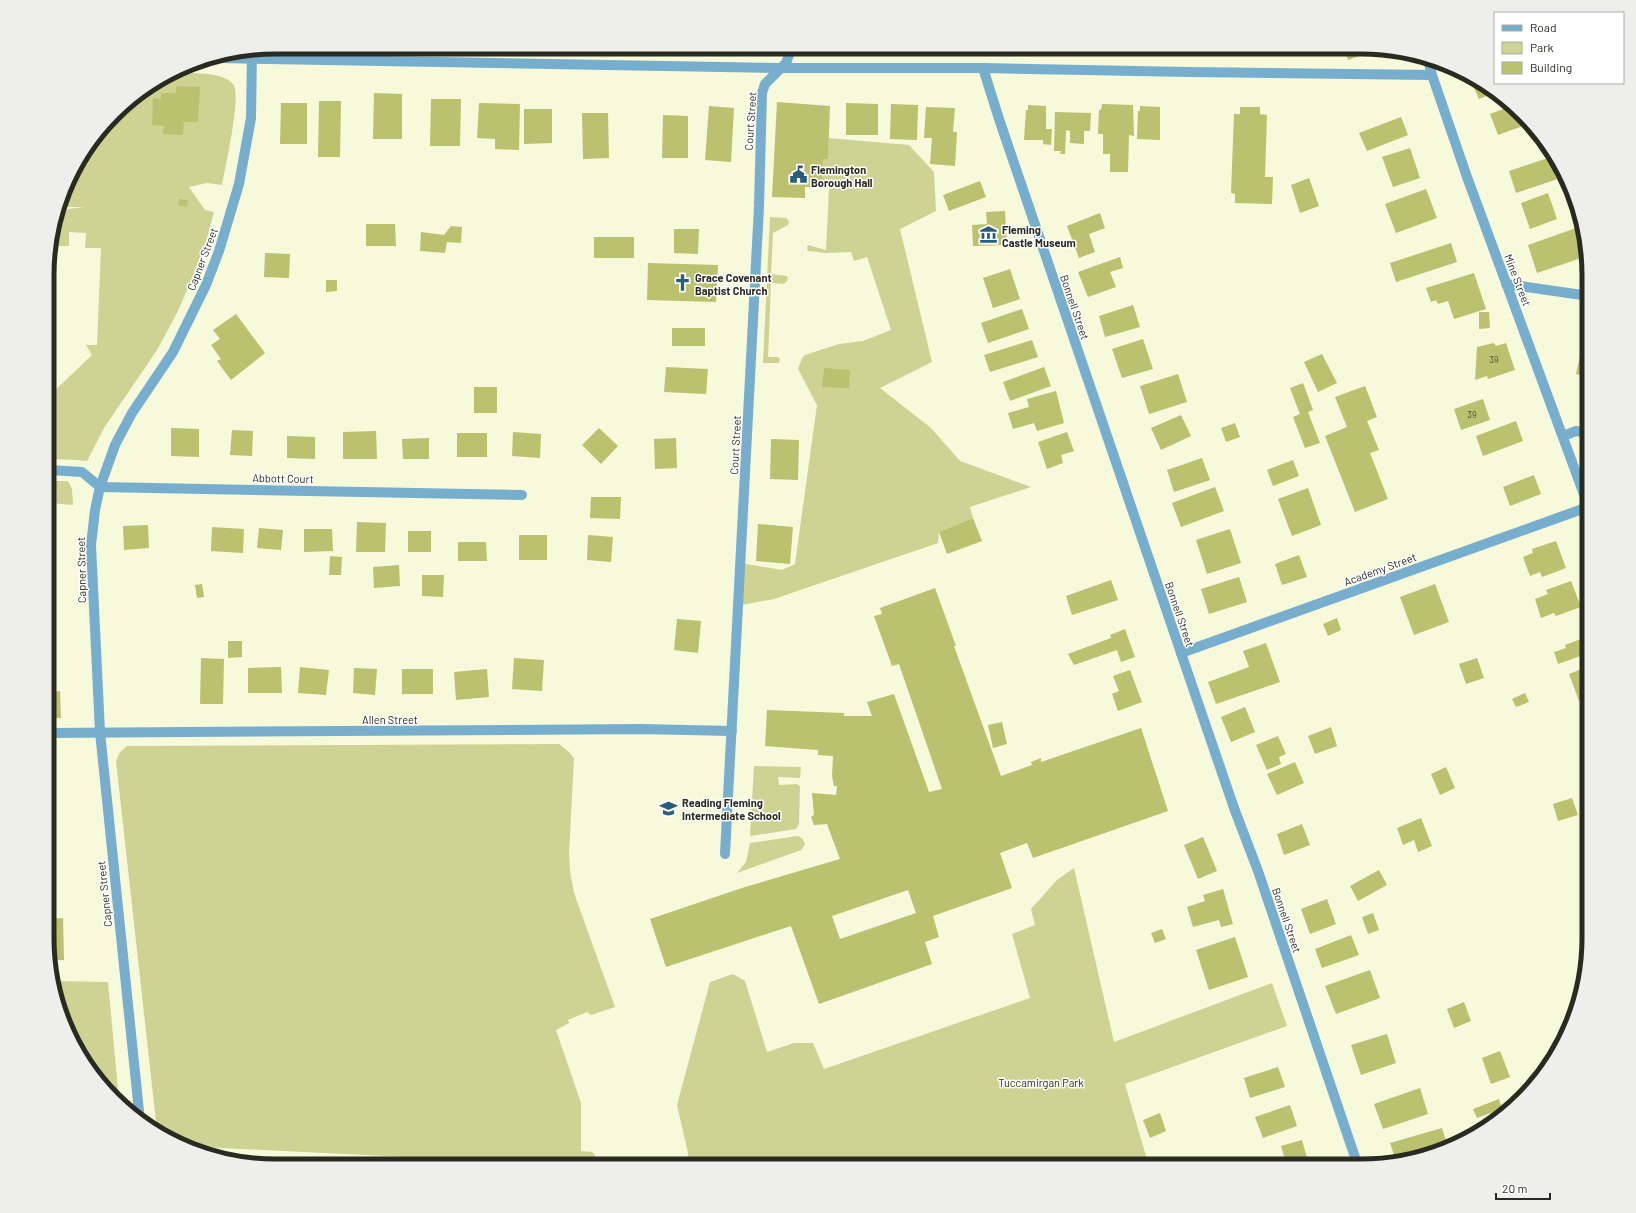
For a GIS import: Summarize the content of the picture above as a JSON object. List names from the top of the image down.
{
  "streets": {
    "street": [
      "Court Street",
      "Capner Street",
      "Mine Street",
      "Bonnell Street",
      "Abbott Court",
      "Academy Street",
      "Allen Street"
    ]
  },
  "crossings": [
    ["Court Street", "Allen Street"],
    ["Capner Street", "Abbott Court"],
    ["Capner Street", "Allen Street"],
    ["Bonnell Street", "Academy Street"]
  ],
  "parks": ["Tuccamirgan Park"],
  "places": {
    "public building": ["Flemington Borough Hall"],
    "museum": ["Fleming Castle Museum"],
    "church": ["Grace Covenant Baptist Church"],
    "school or university": ["Reading Fleming Intermediate School"]
  },
  "house_numbers": ["39", "39"],
  "legend": ["Road", "Park", "Building"],
  "scale_bar": "20 m"
}
